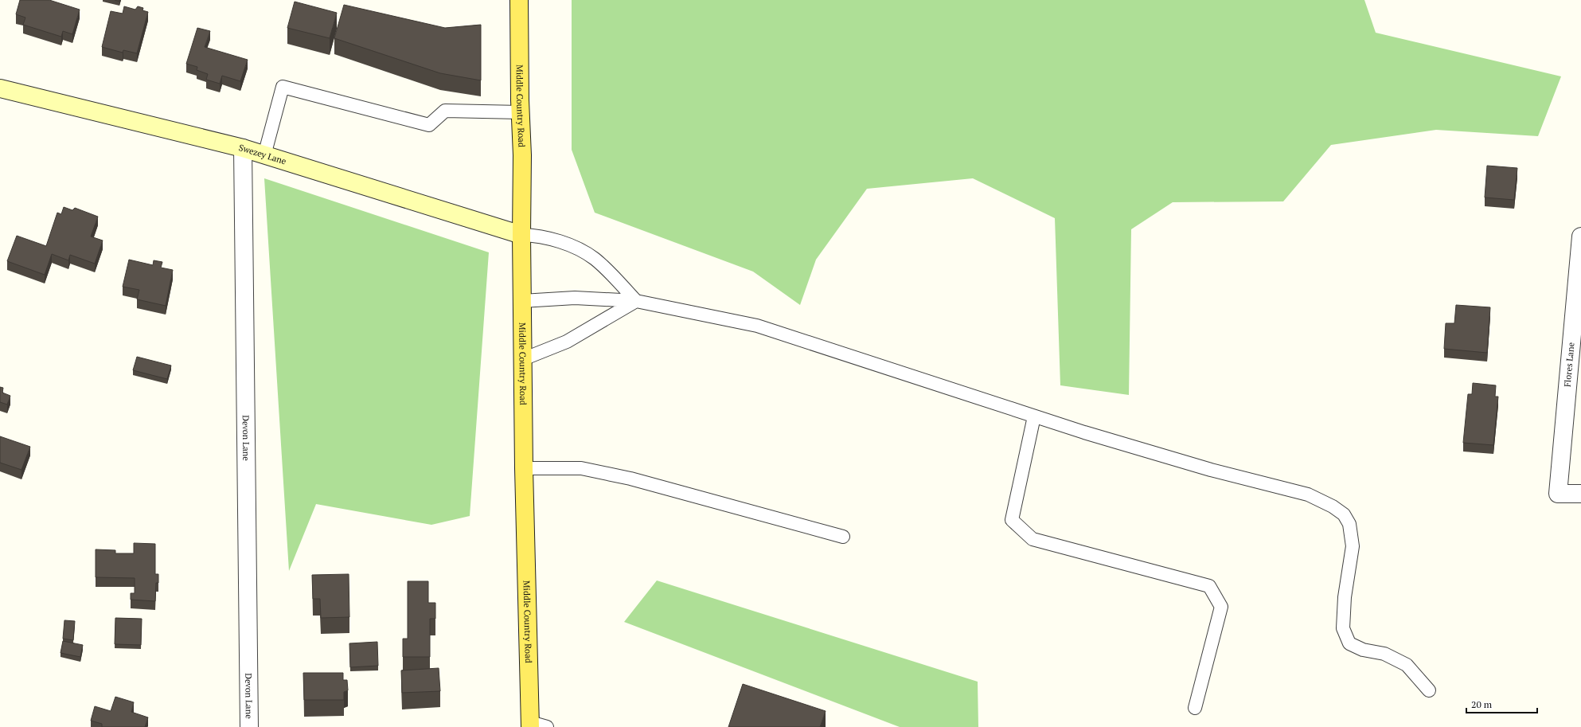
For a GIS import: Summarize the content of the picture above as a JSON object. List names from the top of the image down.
{
  "streets": {
    "main road": ["Middle Country Road"],
    "street": ["Swezey Lane", "Flores Lane", "Devon Lane"]
  },
  "crossings": [
    ["Middle Country Road", "Swezey Lane"],
    ["Swezey Lane", "Devon Lane"]
  ],
  "scale_bar": "20 m"
}
